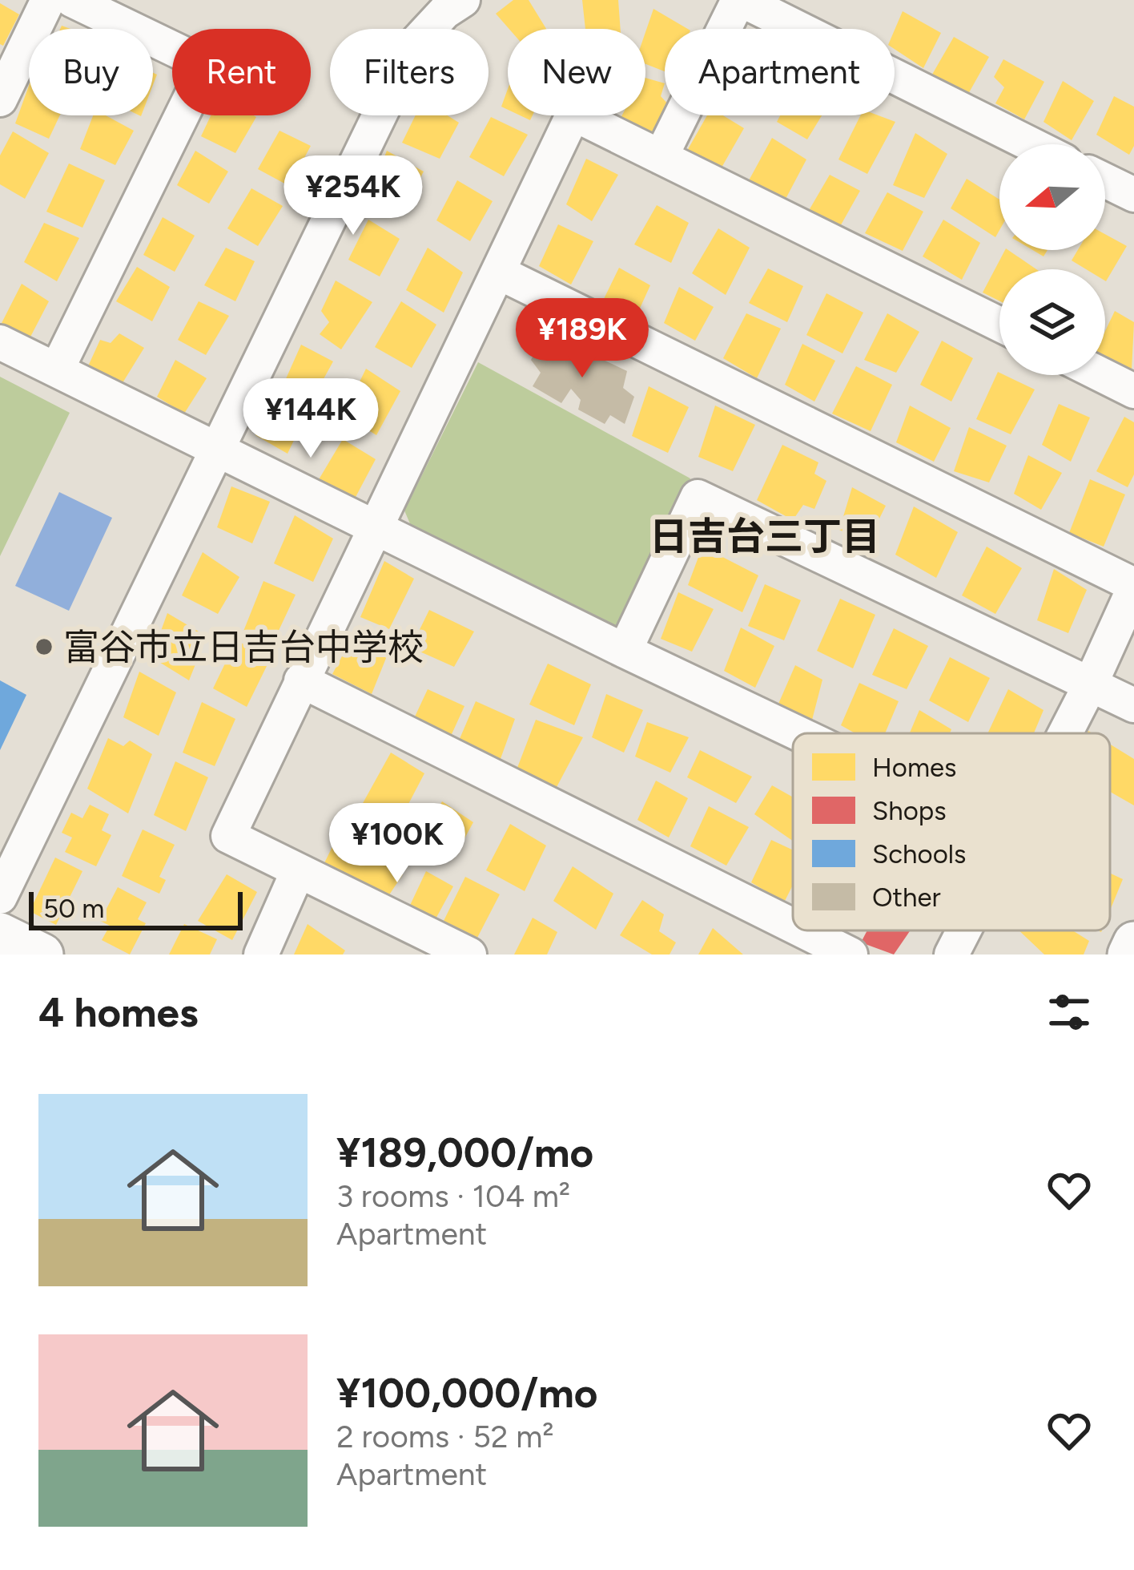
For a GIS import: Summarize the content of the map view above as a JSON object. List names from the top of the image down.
{
  "districts": ["日吉台三丁目"],
  "places": ["富谷市立日吉台中学校"],
  "legend": [
    "Homes",
    "Shops",
    "Schools",
    "Other"
  ],
  "scale_bar": "50 m",
  "north": "left",
  "page": {
    "chip": [
      "Buy",
      "Rent",
      "Filters",
      "New",
      "Apartment"
    ],
    "price": [
      "¥254K",
      "¥189K",
      "¥144K",
      "¥100K"
    ],
    "scale": "50 m",
    "heading": "4 homes",
    "list": [
      {
        "name": "¥189,000/mo",
        "note": "3 rooms · 104 m² · Apartment"
      },
      {
        "name": "¥100,000/mo",
        "note": "2 rooms · 52 m² · Apartment"
      }
    ]
  }
}
